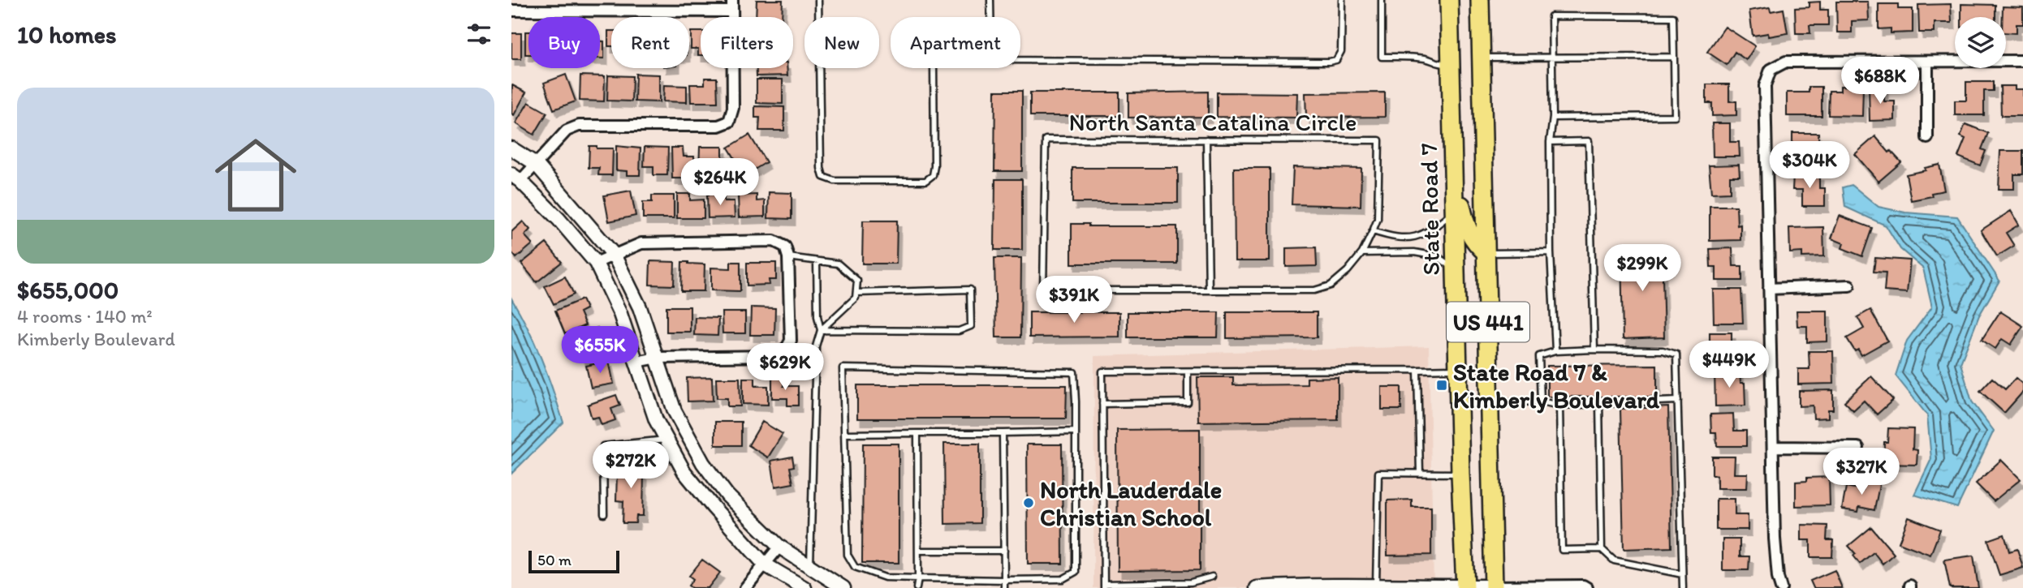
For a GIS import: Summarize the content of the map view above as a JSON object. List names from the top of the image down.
{
  "streets": {
    "main road": ["State Road 7", "US 441"],
    "lane": ["North Santa Catalina Circle"]
  },
  "places": {
    "transit": ["State Road 7 & Kimberly Boulevard"],
    "other": ["North Lauderdale Christian School"]
  },
  "scale_bar": "50 m",
  "page": {
    "heading": "10 homes",
    "chip": [
      "Buy",
      "Rent",
      "Filters",
      "New",
      "Apartment"
    ],
    "price": [
      "$688K",
      "$304K",
      "$264K",
      "$299K",
      "$391K",
      "$655K",
      "$449K",
      "$629K",
      "$272K",
      "$327K"
    ],
    "list": [
      {
        "name": "$655,000",
        "note": "4 rooms · 140 m² · Kimberly Boulevard"
      }
    ],
    "scale": "50 m"
  }
}
